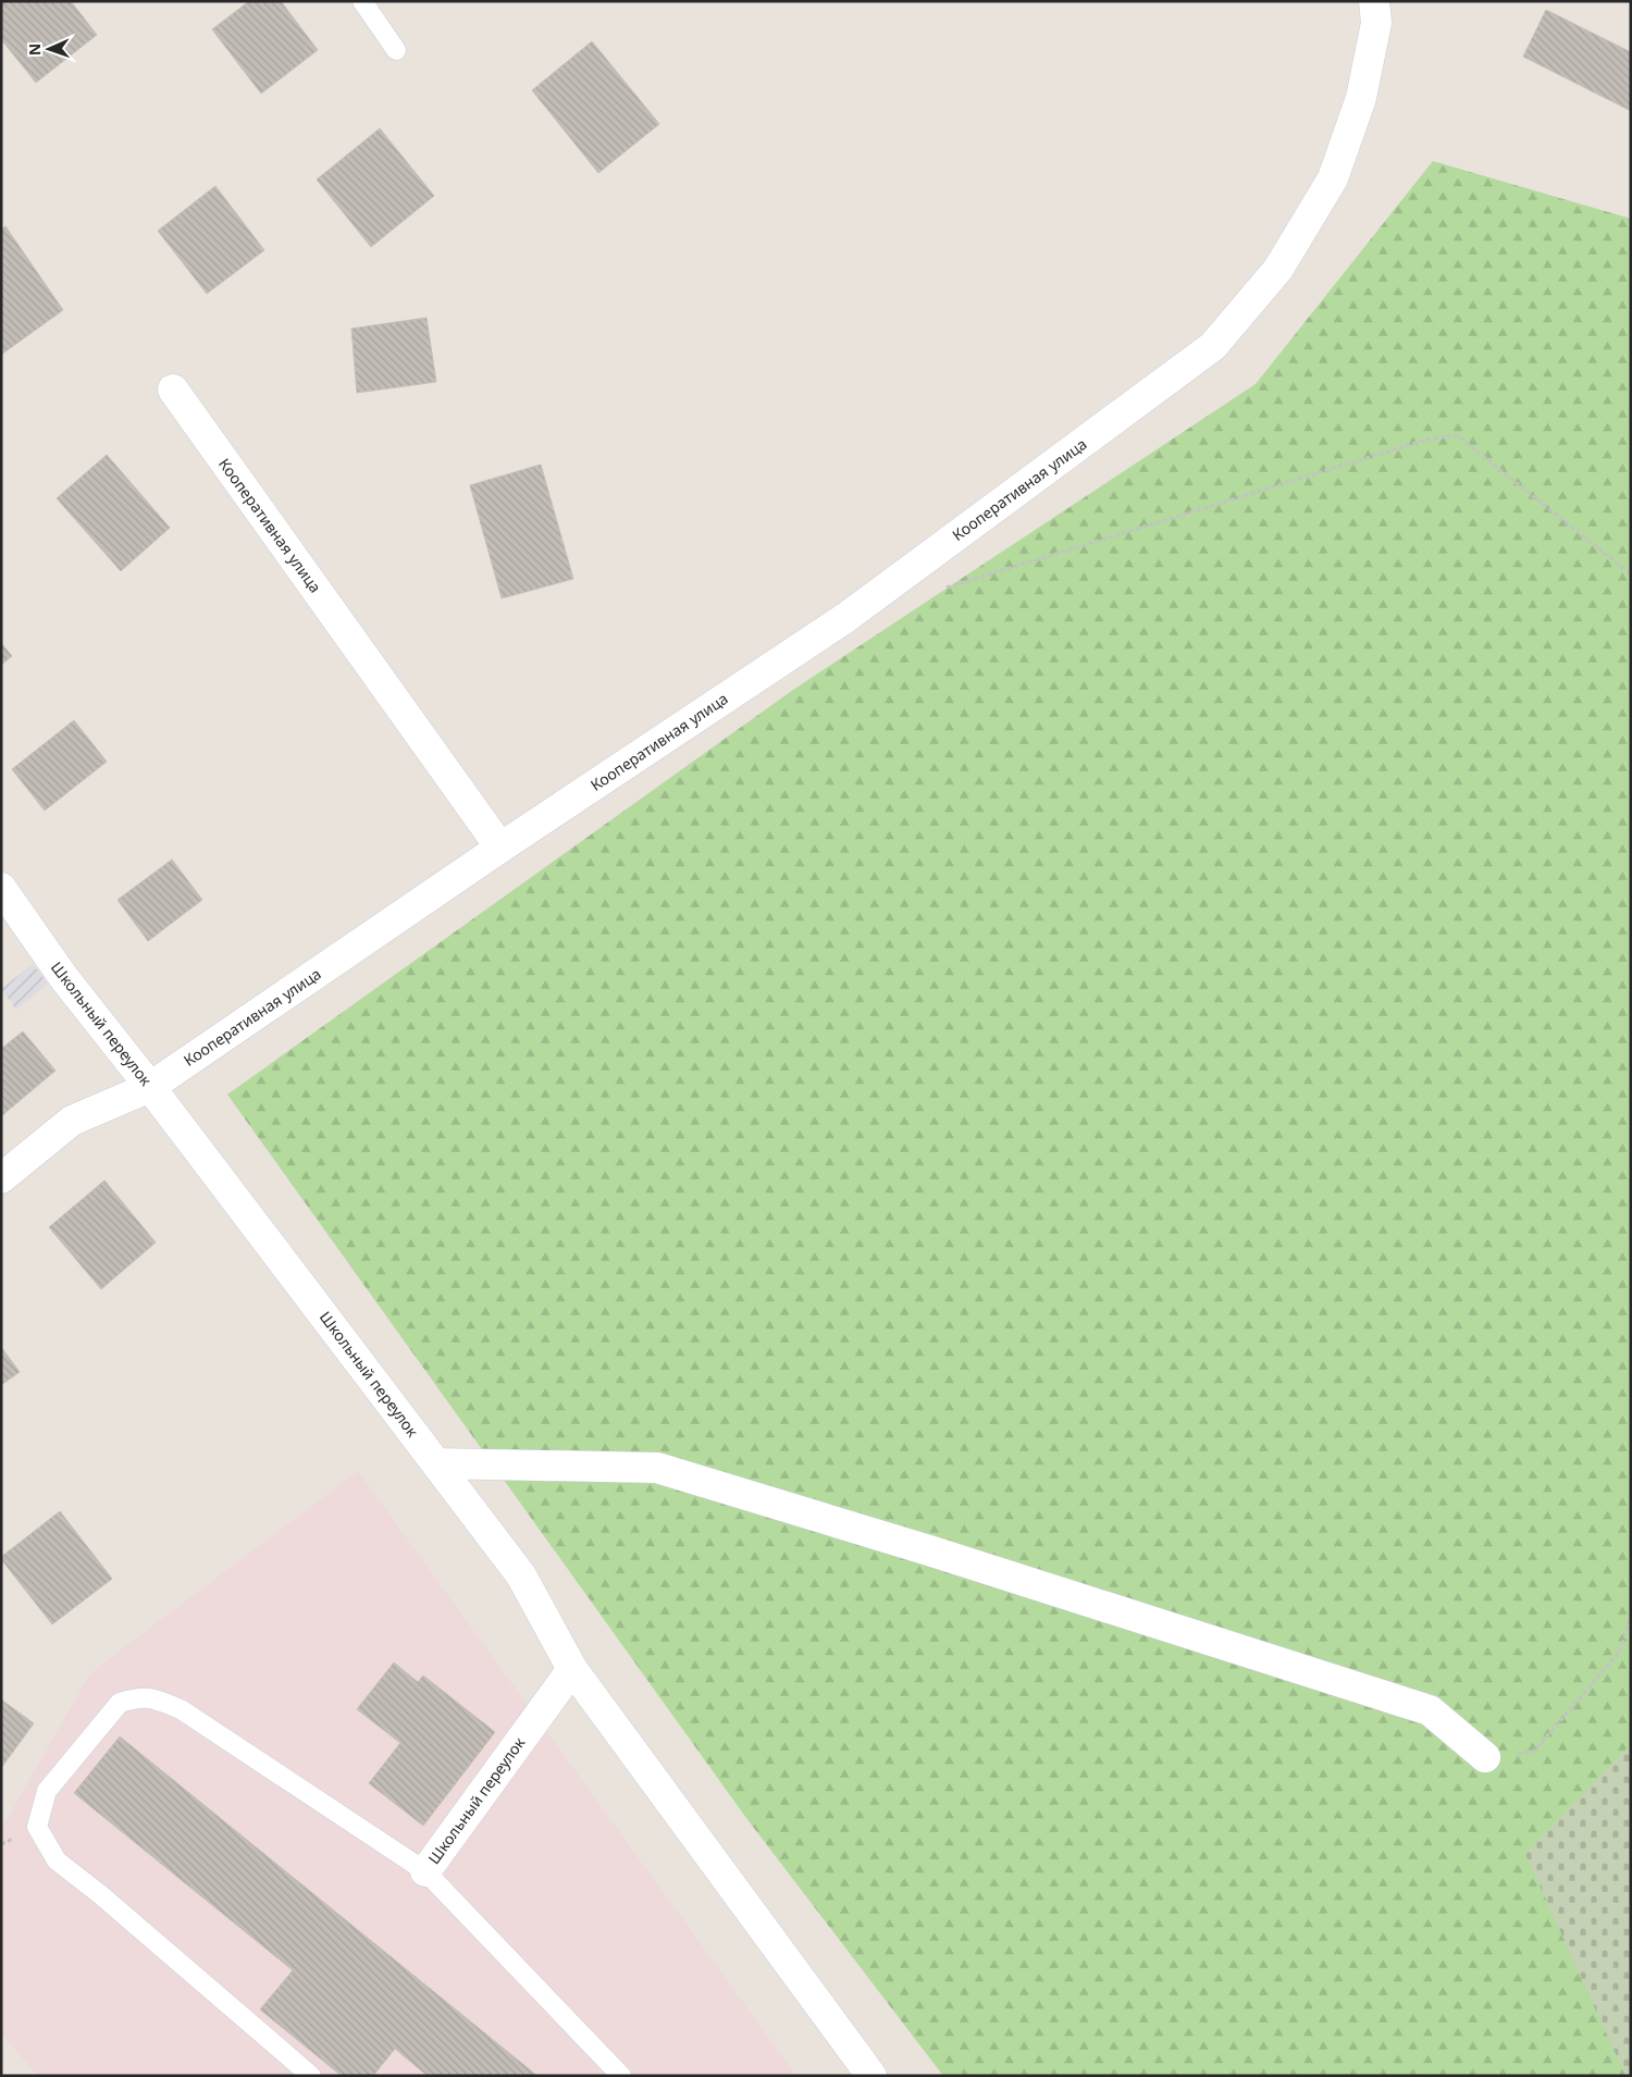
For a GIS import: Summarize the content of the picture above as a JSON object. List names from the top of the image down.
{
  "streets": {
    "street": ["Кооперативная улица", "Школьный переулок"]
  },
  "crossings": [
    ["Кооперативная улица", "Школьный переулок"]
  ],
  "north": "left"
}
